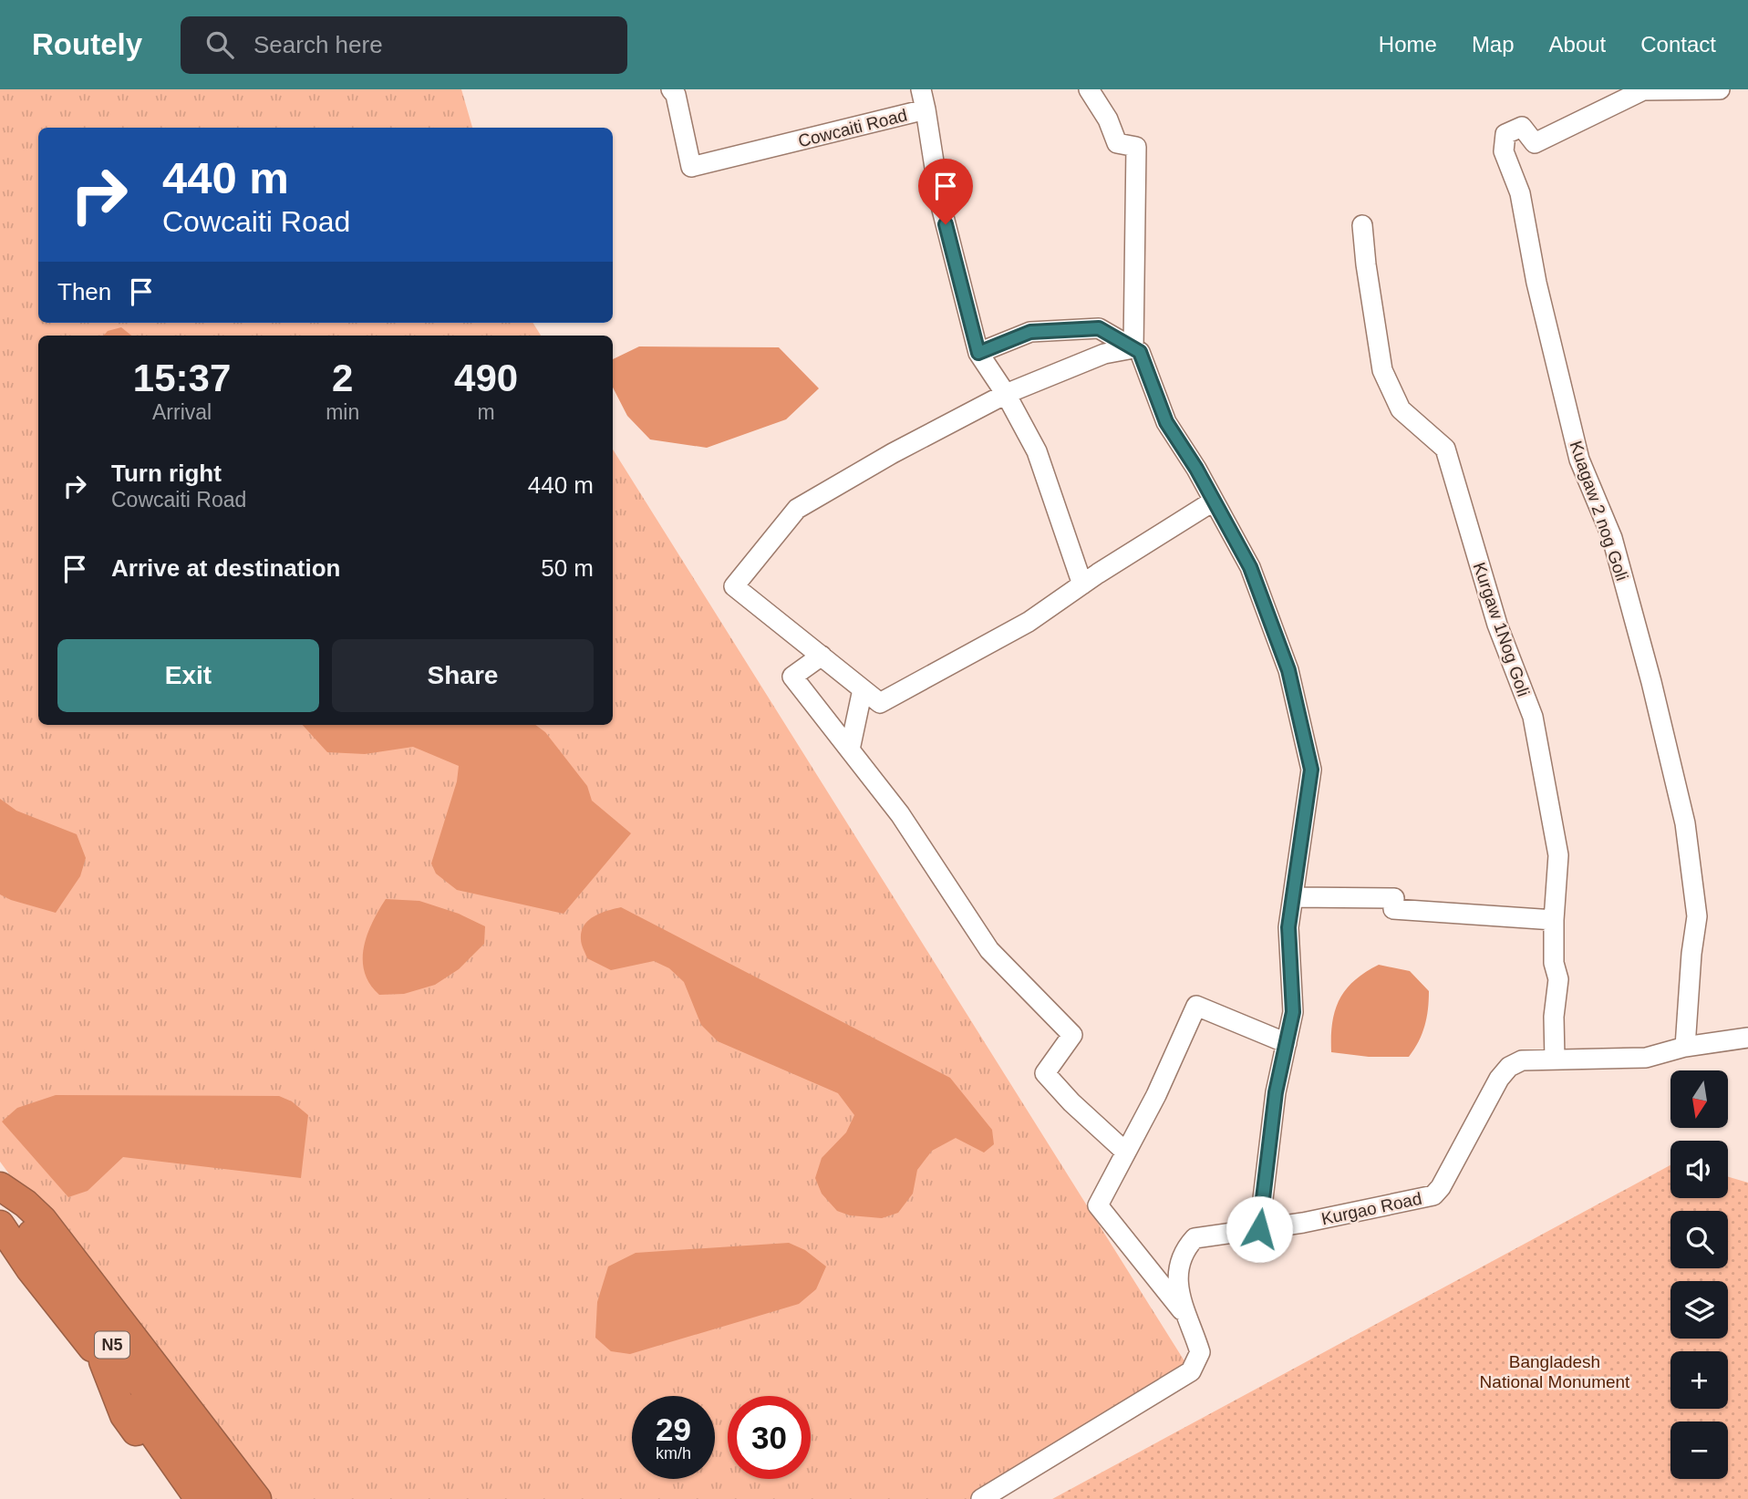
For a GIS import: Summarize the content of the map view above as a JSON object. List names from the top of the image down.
{
  "streets": {
    "highway": ["N5"],
    "street": [
      "Cowcaiti Road",
      "Kuagaw 2 nog Goli",
      "Kurgaw 1Nog Goli",
      "Kurgao Road"
    ]
  },
  "crossings": [
    ["Kuagaw 2 nog Goli", "Kurgao Road"],
    ["Kurgaw 1Nog Goli", "Kurgao Road"]
  ],
  "parks": ["Bangladesh National Monument"],
  "north": "bottom",
  "page": {
    "header": "Routely",
    "search": "Search here",
    "nav": [
      "Home",
      "Map",
      "About",
      "Contact"
    ],
    "turn": ["440 m", "Cowcaiti Road"],
    "then": "Then",
    "eta": [
      "15:37",
      "Arrival",
      "2",
      "min",
      "490",
      "m"
    ],
    "list": [
      {
        "name": "Turn right",
        "note": "Cowcaiti Road",
        "value": "440 m"
      },
      {
        "name": "Arrive at destination",
        "value": "50 m"
      }
    ],
    "buttons": ["Exit", "Share"],
    "map_buttons": ["+", "−"],
    "speed": "29 km/h",
    "limit": "30"
  }
}
